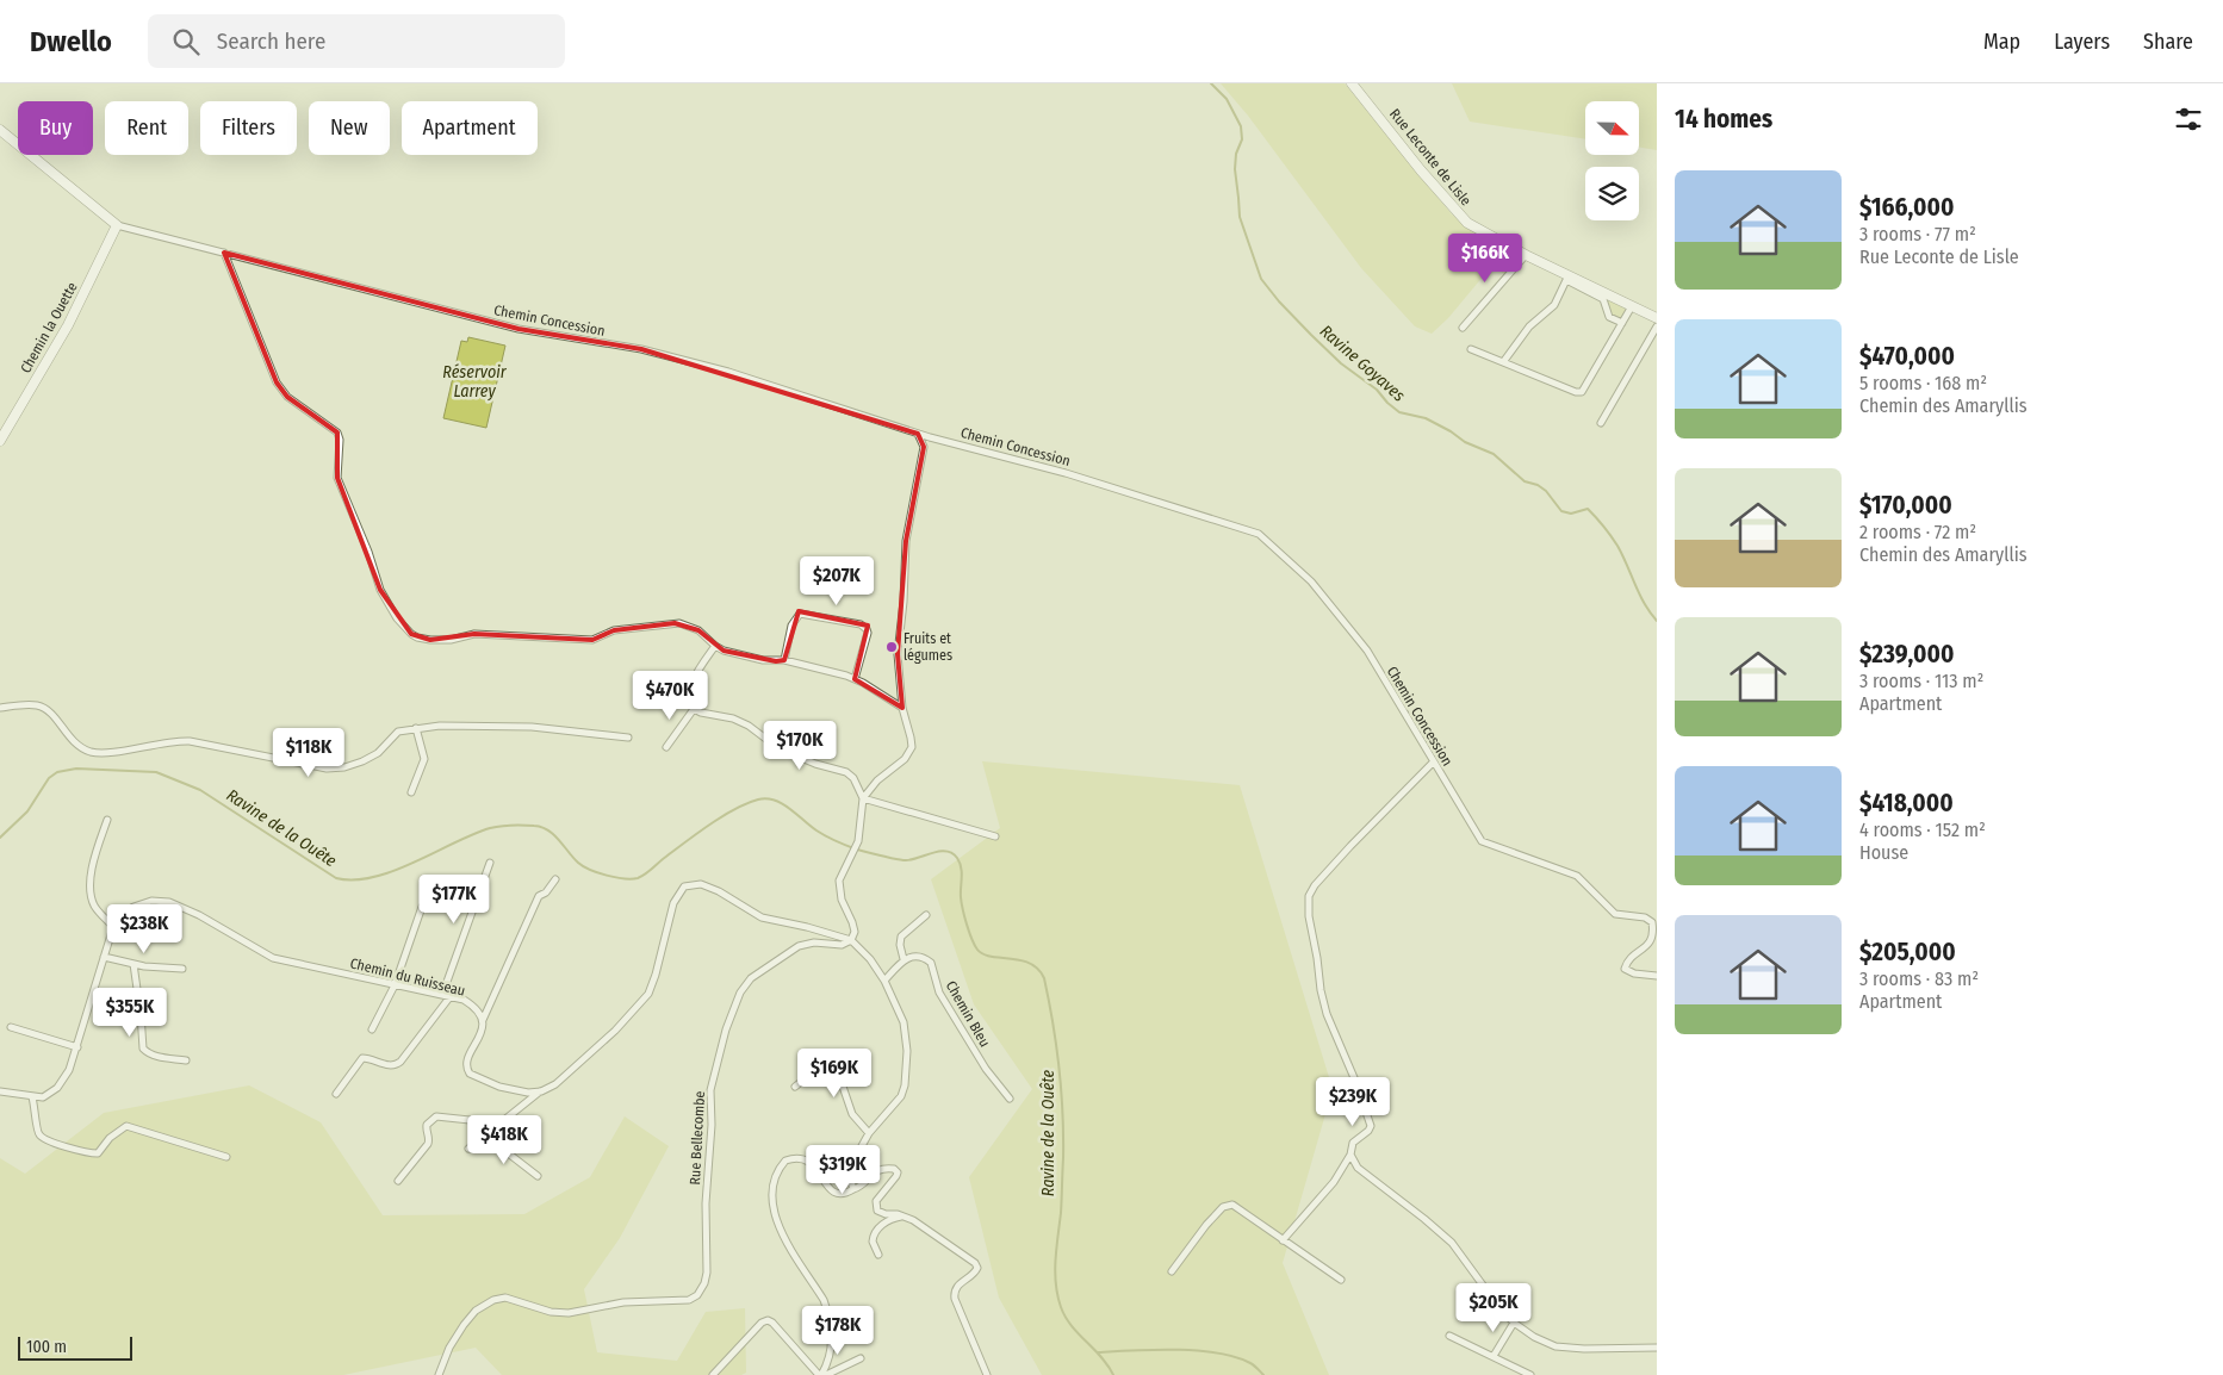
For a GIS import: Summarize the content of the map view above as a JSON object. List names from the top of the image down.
{
  "streets": {
    "street": [
      "Rue Leconte de Lisle",
      "Chemin Concession",
      "Chemin la Ouette",
      "Chemin du Ruisseau",
      "Chemin Bleu",
      "Rue Bellecombe"
    ]
  },
  "crossings": [
    ["Chemin Concession", "Chemin la Ouette"]
  ],
  "water": ["Ravine Goyaves", "Réservoir Larrey", "Ravine de la Ouête"],
  "places": ["Fruits et légumes"],
  "scale_bar": "100 m",
  "north": "right",
  "page": {
    "header": "Dwello",
    "search": "Search here",
    "nav": ["Map", "Layers", "Share"],
    "heading": "14 homes",
    "chip": [
      "Buy",
      "Rent",
      "Filters",
      "New",
      "Apartment"
    ],
    "list": [
      {
        "name": "$166,000",
        "note": "3 rooms · 77 m² · Rue Leconte de Lisle"
      },
      {
        "name": "$470,000",
        "note": "5 rooms · 168 m² · Chemin des Amaryllis"
      },
      {
        "name": "$170,000",
        "note": "2 rooms · 72 m² · Chemin des Amaryllis"
      },
      {
        "name": "$239,000",
        "note": "3 rooms · 113 m² · Apartment"
      },
      {
        "name": "$418,000",
        "note": "4 rooms · 152 m² · House"
      },
      {
        "name": "$205,000",
        "note": "3 rooms · 83 m² · Apartment"
      }
    ],
    "price": [
      "$166K",
      "$207K",
      "$470K",
      "$170K",
      "$118K",
      "$177K",
      "$238K",
      "$355K",
      "$169K",
      "$239K",
      "$418K",
      "$319K",
      "$205K",
      "$178K"
    ],
    "scale": "100 m"
  }
}
